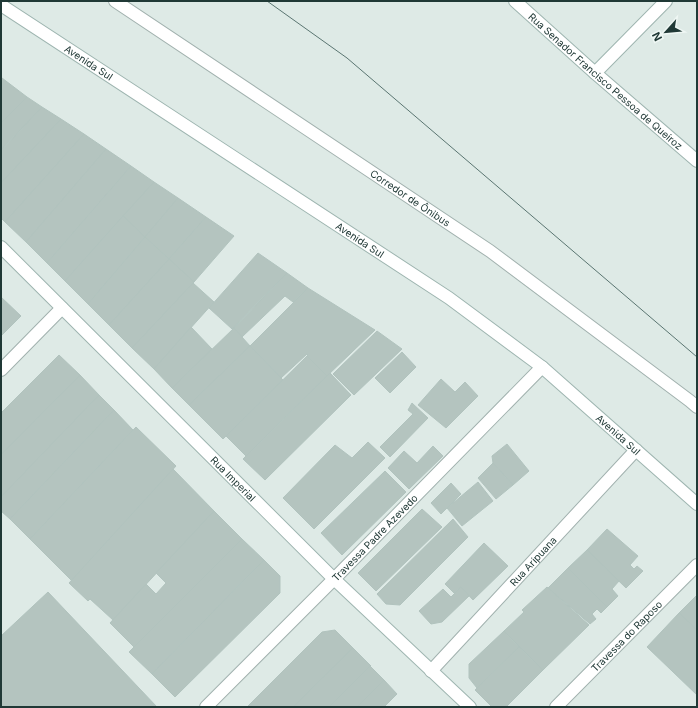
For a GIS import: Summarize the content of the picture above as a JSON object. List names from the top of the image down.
{
  "streets": {
    "main road": [
      "Avenida Sul",
      "Rua Senador Francisco Pessoa de Queiroz",
      "Corredor de Ônibus",
      "Rua Imperial",
      "Travessa Padre Azevedo",
      "Rua Aripuana",
      "Travessa do Raposo"
    ]
  },
  "crossings": [
    ["Avenida Sul", "Travessa Padre Azevedo"],
    ["Avenida Sul", "Rua Aripuana"],
    ["Rua Imperial", "Travessa Padre Azevedo"],
    ["Rua Imperial", "Rua Aripuana"]
  ],
  "north": "bottom left"
}
